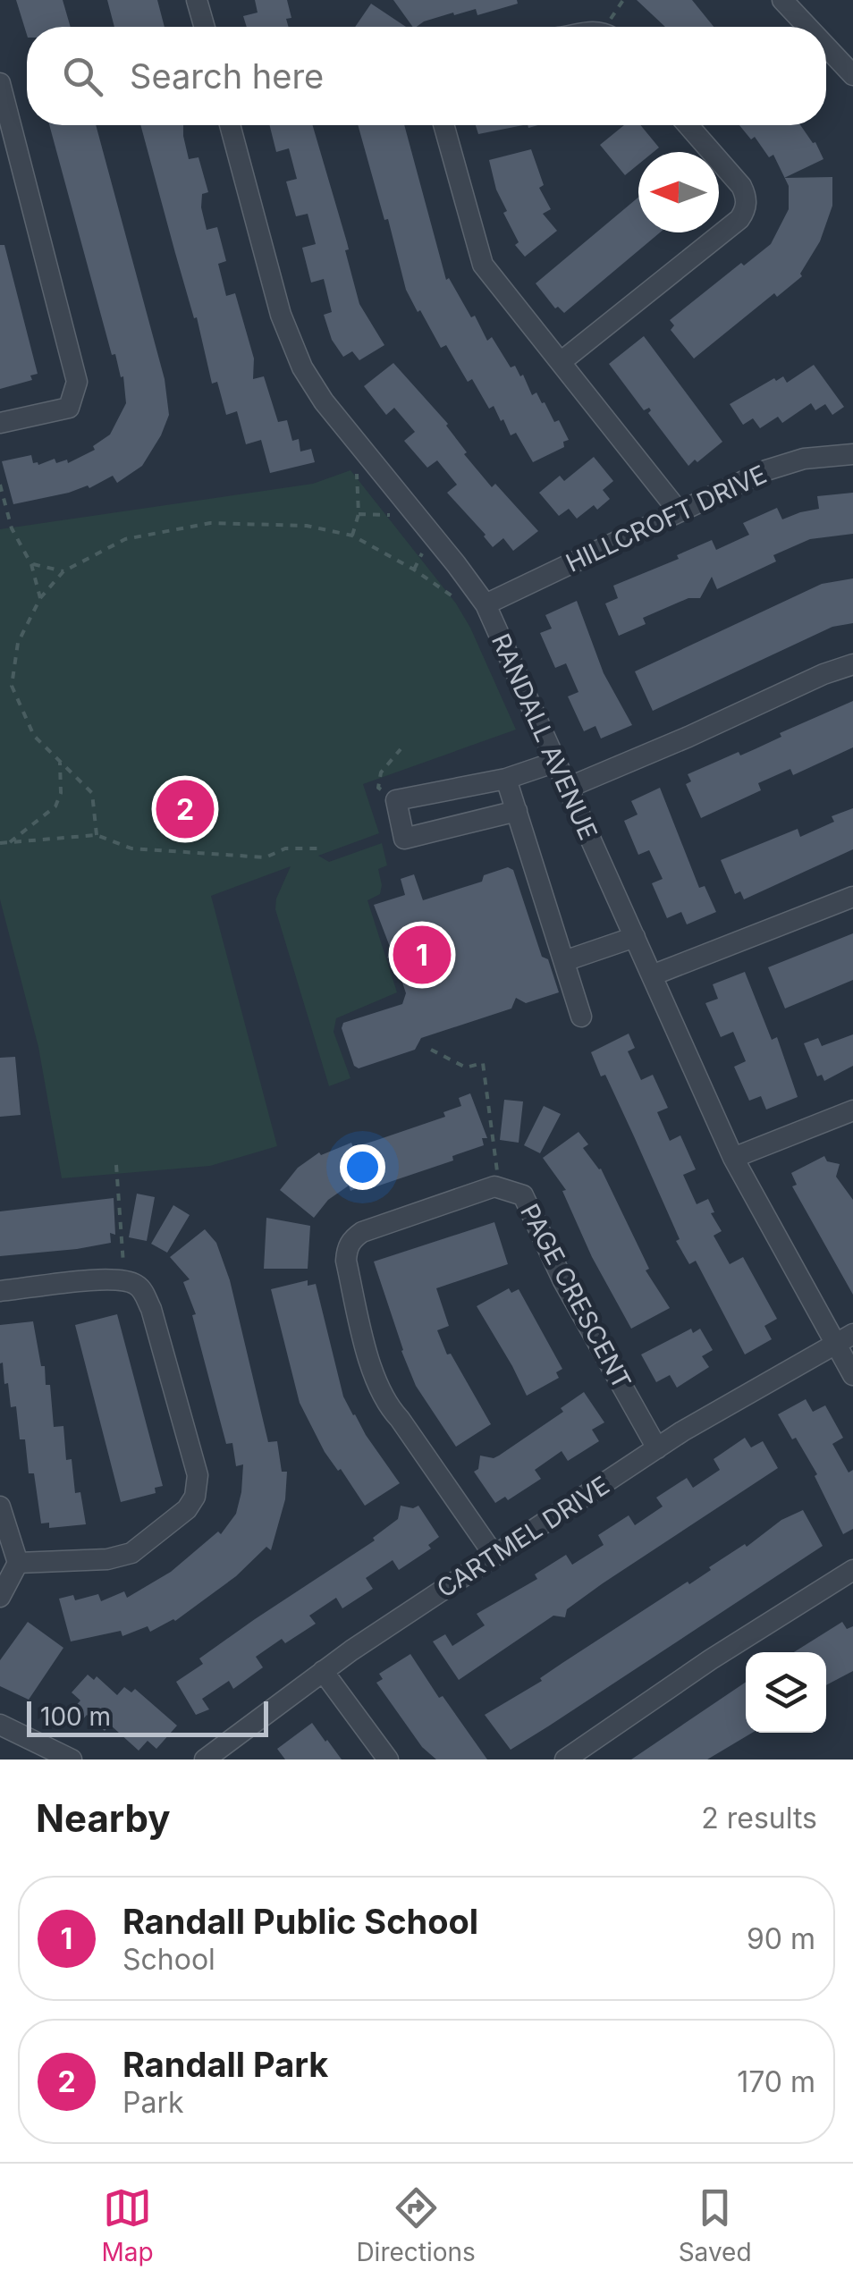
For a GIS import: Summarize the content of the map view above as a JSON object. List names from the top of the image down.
{
  "streets": {
    "street": [
      "HILLCROFT DRIVE",
      "RANDALL AVENUE",
      "PAGE CRESCENT",
      "CARTMEL DRIVE"
    ]
  },
  "crossings": [
    ["HILLCROFT DRIVE", "RANDALL AVENUE"],
    ["RANDALL AVENUE", "CARTMEL DRIVE"],
    ["PAGE CRESCENT", "CARTMEL DRIVE"]
  ],
  "scale_bar": "100 m",
  "north": "left",
  "page": {
    "search": "Search here",
    "pins": ["2", "1"],
    "scale": "100 m",
    "heading": ["Nearby", "2 results"],
    "list": [
      {
        "mark": "1",
        "name": "Randall Public School",
        "note": "School",
        "value": "90 m"
      },
      {
        "mark": "2",
        "name": "Randall Park",
        "note": "Park",
        "value": "170 m"
      }
    ],
    "nav": ["Map", "Directions", "Saved"]
  }
}
